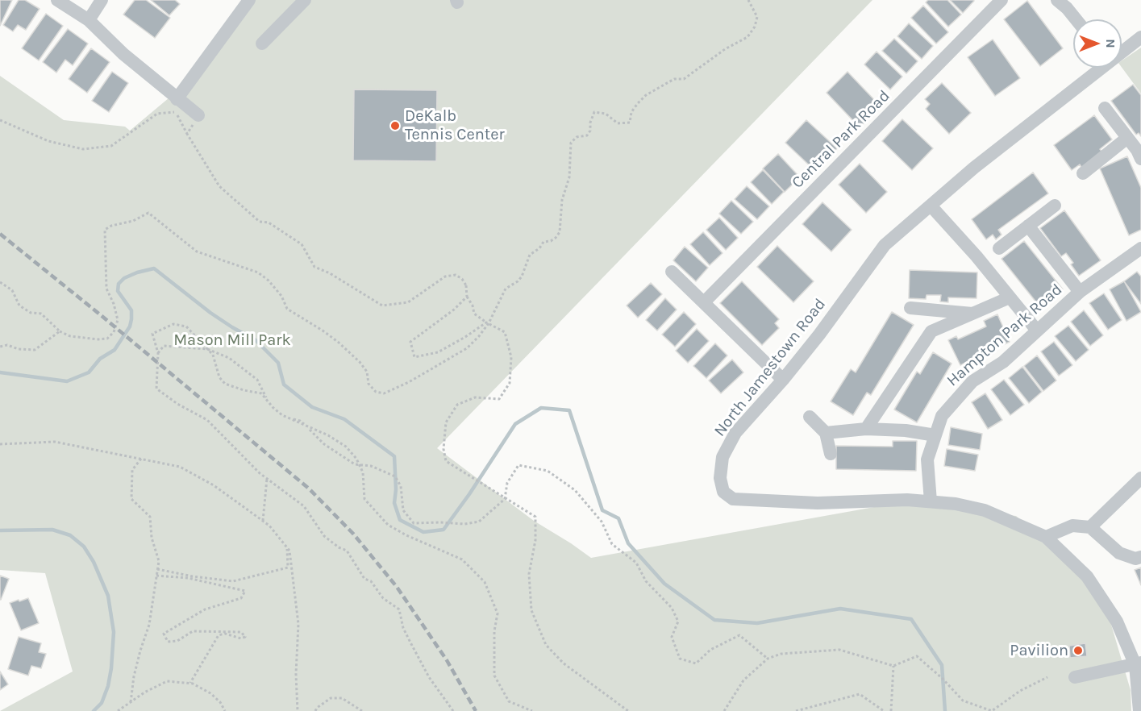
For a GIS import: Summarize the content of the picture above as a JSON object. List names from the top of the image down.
{
  "streets": {
    "street": ["Central Park Road", "Hampton Park Road", "North Jamestown Road"]
  },
  "crossings": [
    ["Hampton Park Road", "North Jamestown Road"]
  ],
  "parks": ["Mason Mill Park"],
  "places": ["DeKalb Tennis Center", "Pavilion"],
  "north": "right"
}
